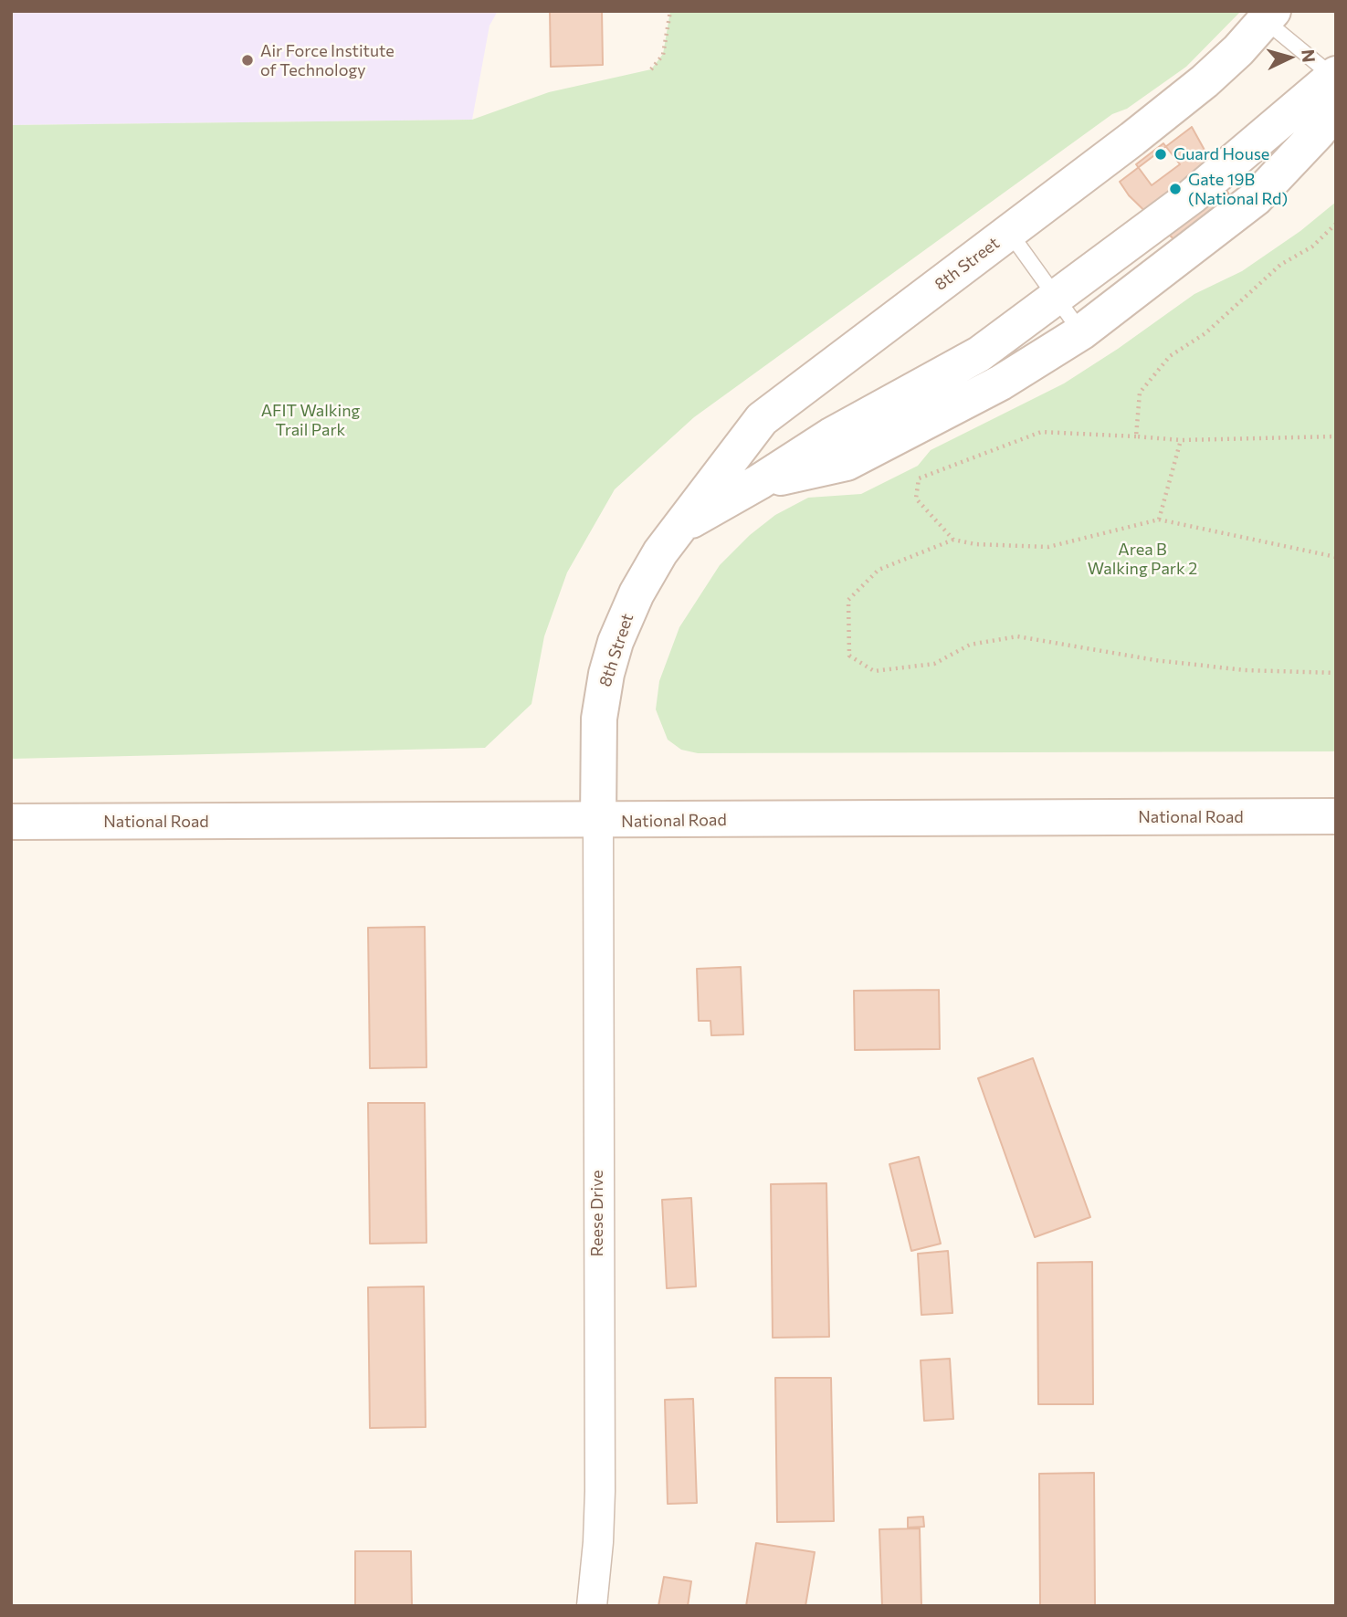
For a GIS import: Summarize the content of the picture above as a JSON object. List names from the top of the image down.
{
  "streets": {
    "street": ["8th Street", "National Road", "Reese Drive"]
  },
  "crossings": [
    ["8th Street", "National Road"],
    ["8th Street", "Reese Drive"],
    ["National Road", "Reese Drive"]
  ],
  "parks": ["AFIT Walking Trail Park", "Area B Walking Park 2"],
  "places": ["Air Force Institute of Technology", "Guard House", "Gate 19B (National Rd)"],
  "north": "right"
}
